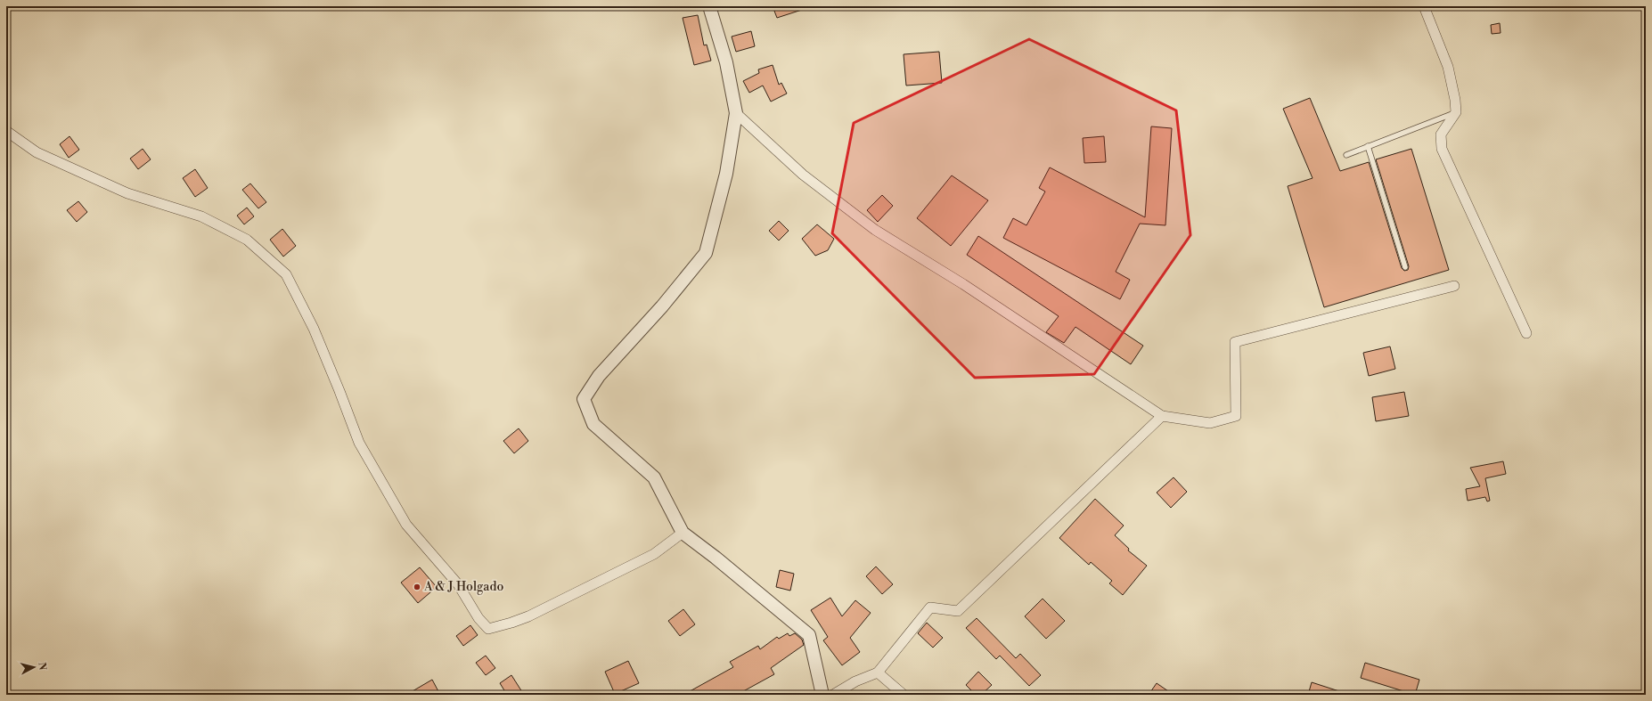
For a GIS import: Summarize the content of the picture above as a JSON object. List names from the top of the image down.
{
  "places": ["A & J Holgado"],
  "north": "right"
}
